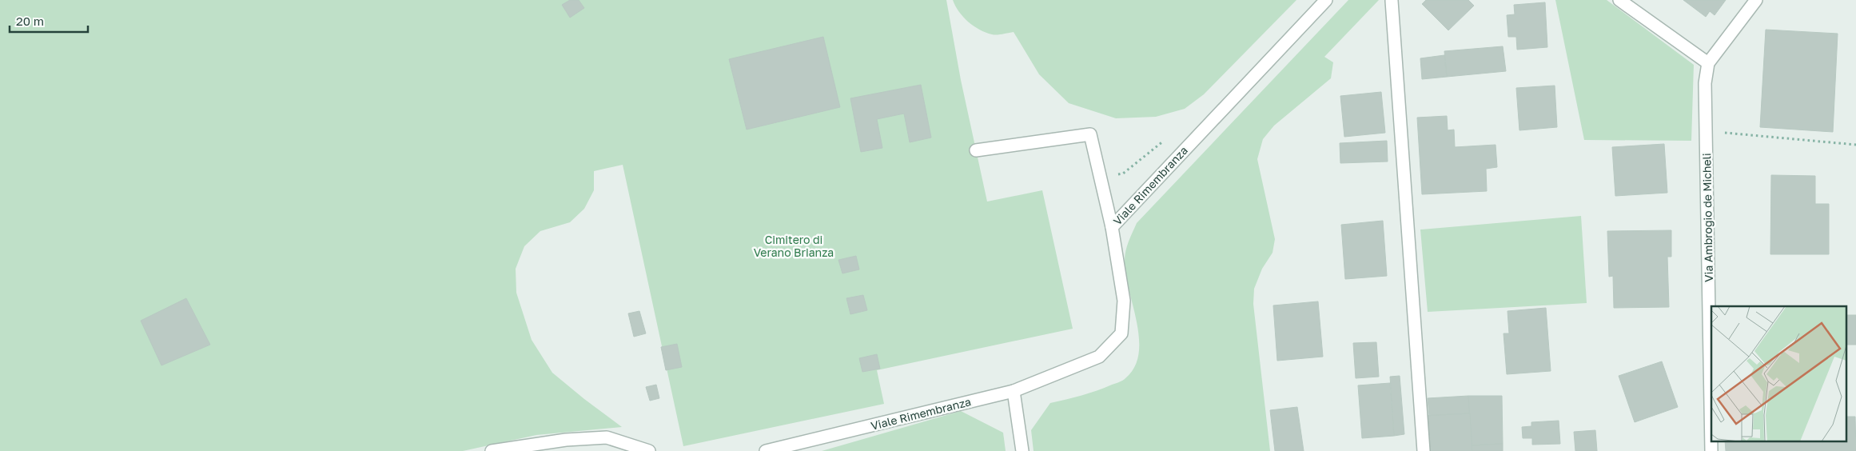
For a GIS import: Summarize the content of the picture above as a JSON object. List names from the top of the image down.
{
  "streets": {
    "street": ["Viale Rimembranza", "Via Ambrogio de Micheli"]
  },
  "parks": ["Cimitero di Verano Brianza"],
  "scale_bar": "20 m"
}
